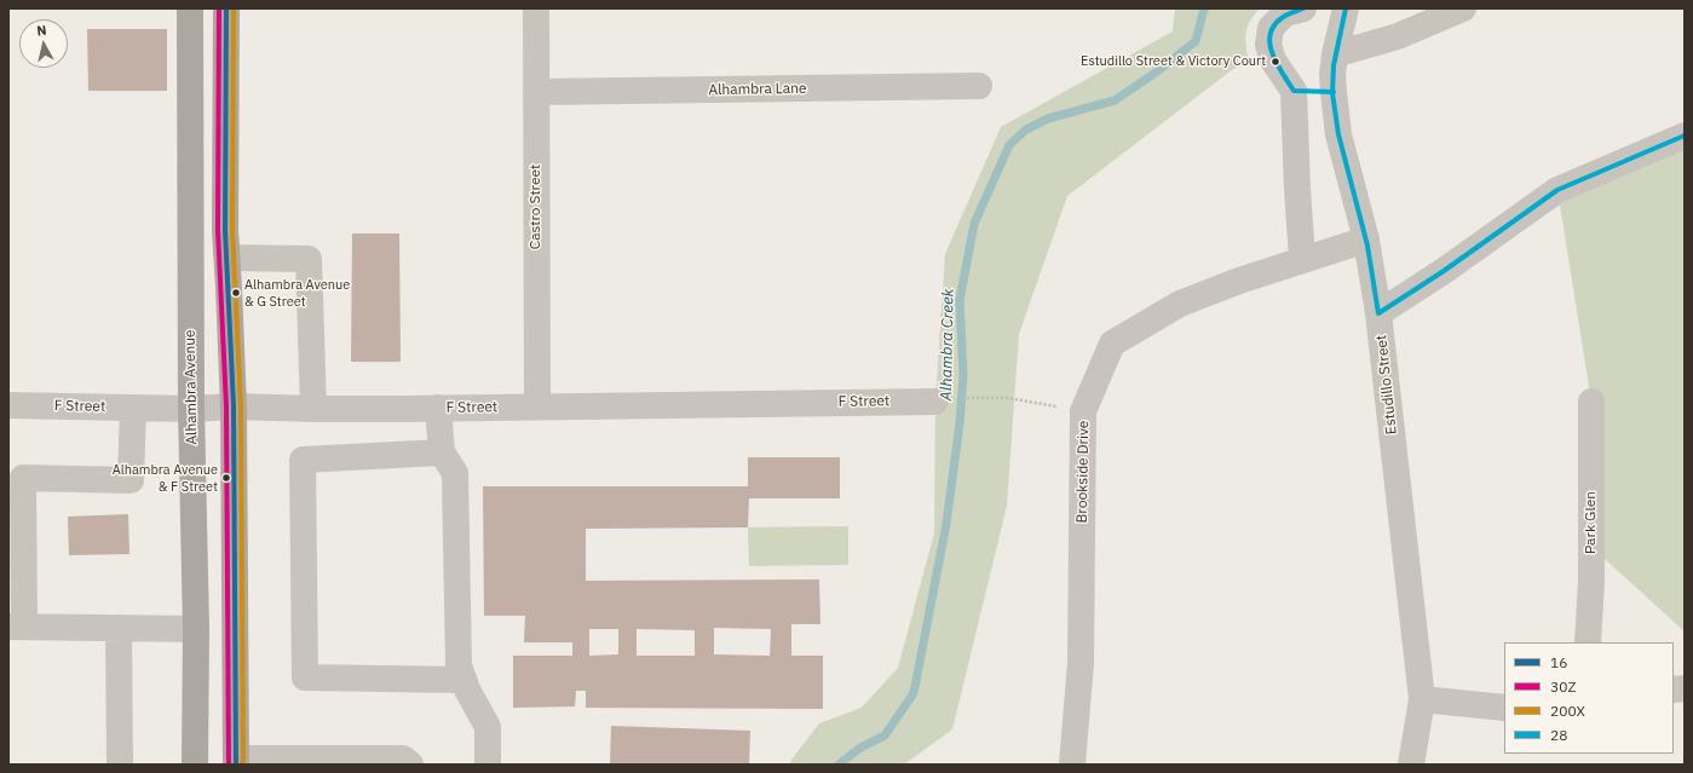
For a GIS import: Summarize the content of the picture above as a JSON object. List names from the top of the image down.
{
  "streets": {
    "main road": ["Alhambra Avenue"],
    "street": [
      "Alhambra Lane",
      "Castro Street",
      "Estudillo Street",
      "F Street",
      "Brookside Drive",
      "Park Glen"
    ]
  },
  "crossings": [
    ["Alhambra Lane", "Castro Street"],
    ["Castro Street", "F Street"],
    ["Estudillo Street", "Brookside Drive"],
    ["Alhambra Avenue", "F Street"]
  ],
  "water": ["Alhambra Creek"],
  "places": ["Estudillo Street & Victory Court", "Alhambra Avenue & G Street", "Alhambra Avenue & F Street"],
  "lines": [
    "transit line 16",
    "transit line 30Z",
    "transit line 200X",
    "transit line 28"
  ],
  "legend": [
    "16",
    "30Z",
    "200X",
    "28"
  ],
  "north": "top"
}
